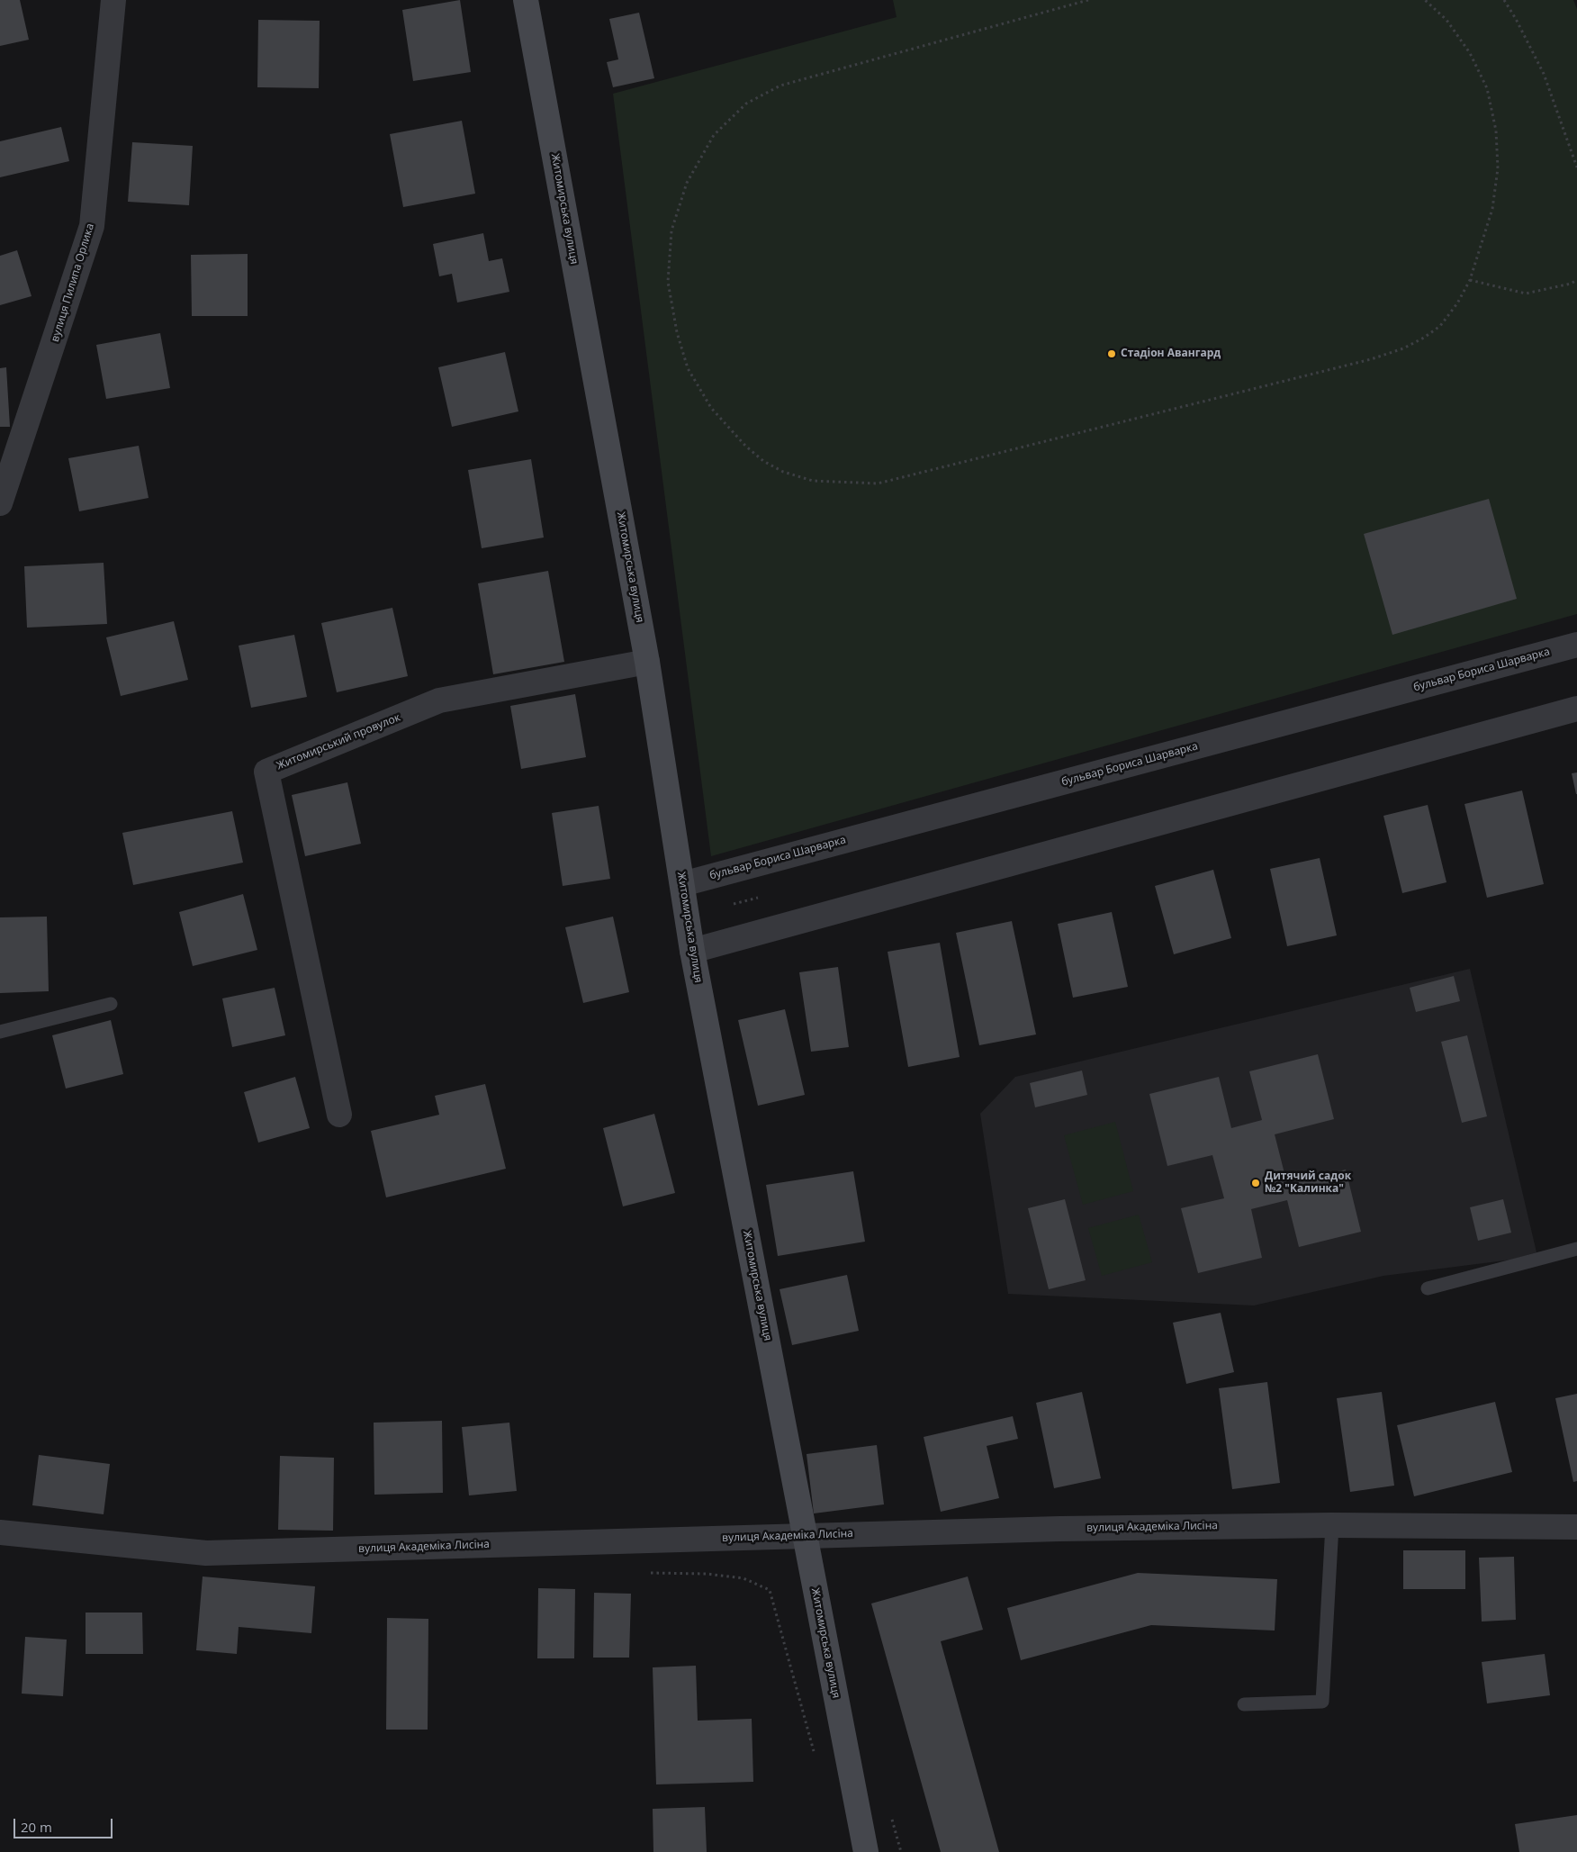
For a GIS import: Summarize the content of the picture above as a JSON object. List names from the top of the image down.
{
  "streets": {
    "main road": ["Житомирська вулиця"],
    "street": [
      "вулиця Пилипа Орлика",
      "бульвар Бориса Шарварка",
      "Житомирський провулок",
      "вулиця Академіка Лисіна"
    ]
  },
  "crossings": [
    ["Житомирська вулиця", "бульвар Бориса Шарварка"],
    ["Житомирська вулиця", "Житомирський провулок"],
    ["Житомирська вулиця", "вулиця Академіка Лисіна"]
  ],
  "places": ["Стадіон Авангард", "Дитячий садок №2 \"Калинка\""],
  "scale_bar": "20 m"
}
